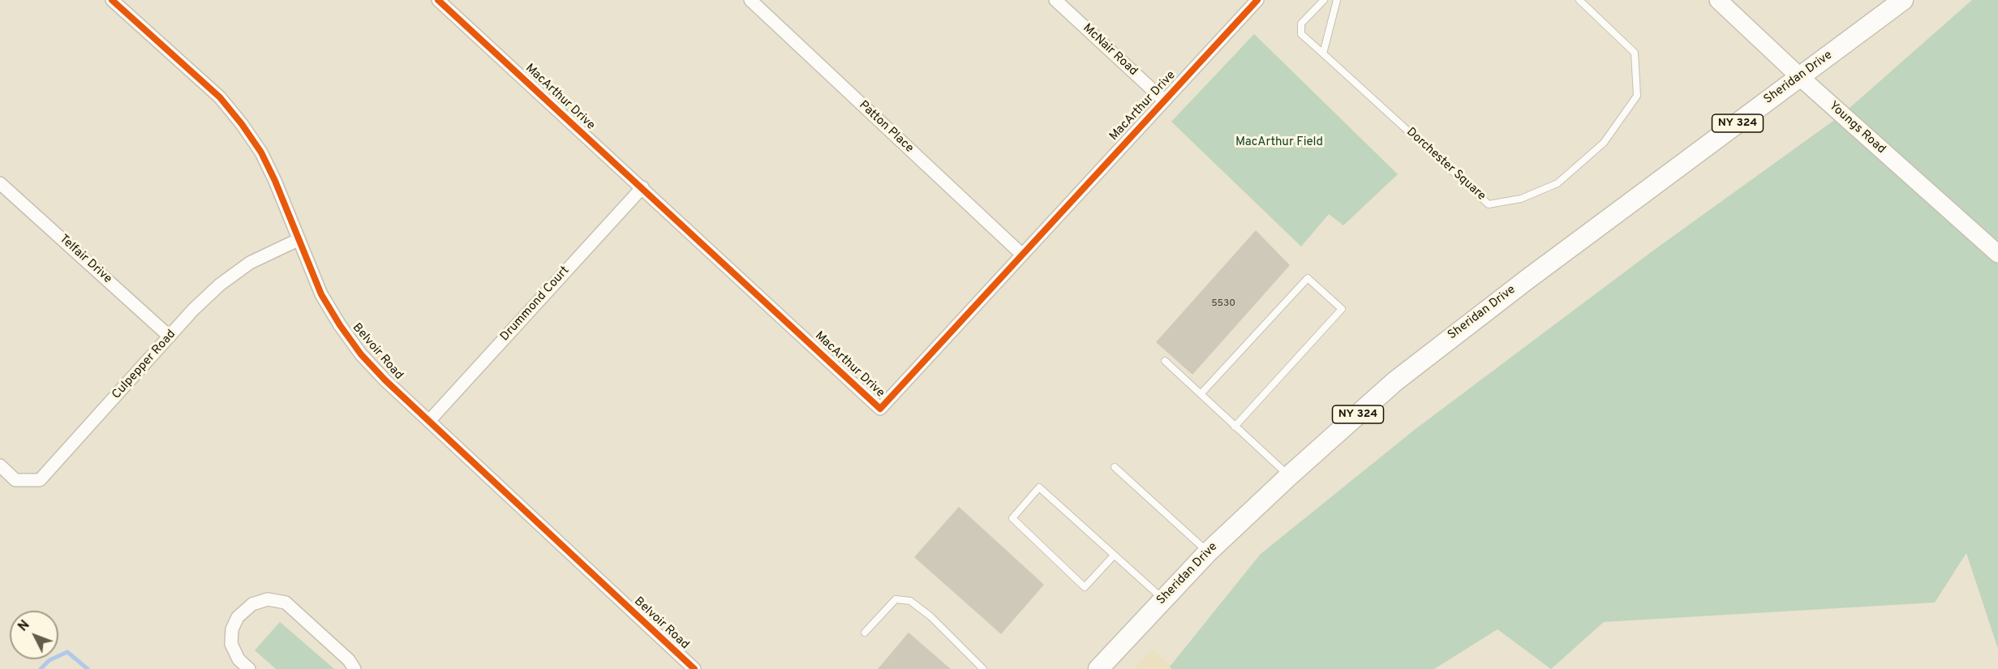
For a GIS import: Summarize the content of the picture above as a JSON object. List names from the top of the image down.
{
  "streets": {
    "main road": ["Sheridan Drive", "NY 324"],
    "street": [
      "McNair Road",
      "MacArthur Drive",
      "Patton Place",
      "Youngs Road",
      "Telfair Drive",
      "Drummond Court",
      "Belvoir Road",
      "Culpepper Road"
    ],
    "lane": ["Dorchester Square"]
  },
  "crossings": [
    ["McNair Road", "MacArthur Drive"],
    ["Sheridan Drive", "Youngs Road"],
    ["MacArthur Drive", "Patton Place"],
    ["MacArthur Drive", "Drummond Court"],
    ["Telfair Drive", "Culpepper Road"],
    ["Drummond Court", "Belvoir Road"],
    ["Belvoir Road", "Culpepper Road"]
  ],
  "parks": ["MacArthur Field"],
  "house_numbers": ["5530"],
  "north": "top left"
}
